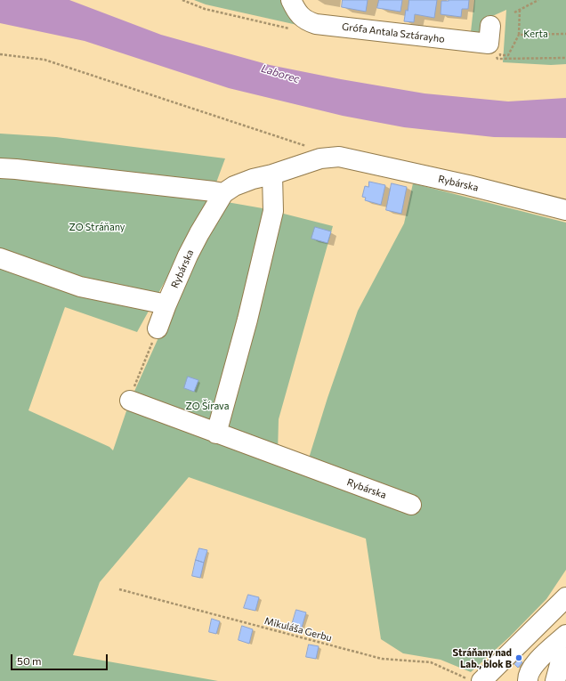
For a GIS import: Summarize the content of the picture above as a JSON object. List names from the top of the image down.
{
  "streets": {
    "street": ["Grófa Antala Sztárayho", "Rybárska"],
    "path": ["Mikuláša Gerbu"]
  },
  "water": ["Laborec"],
  "parks": ["Kerta", "ZO Stráňany", "ZO Šírava"],
  "places": ["Stráňany nad Lab., blok B"],
  "scale_bar": "50 m"
}
